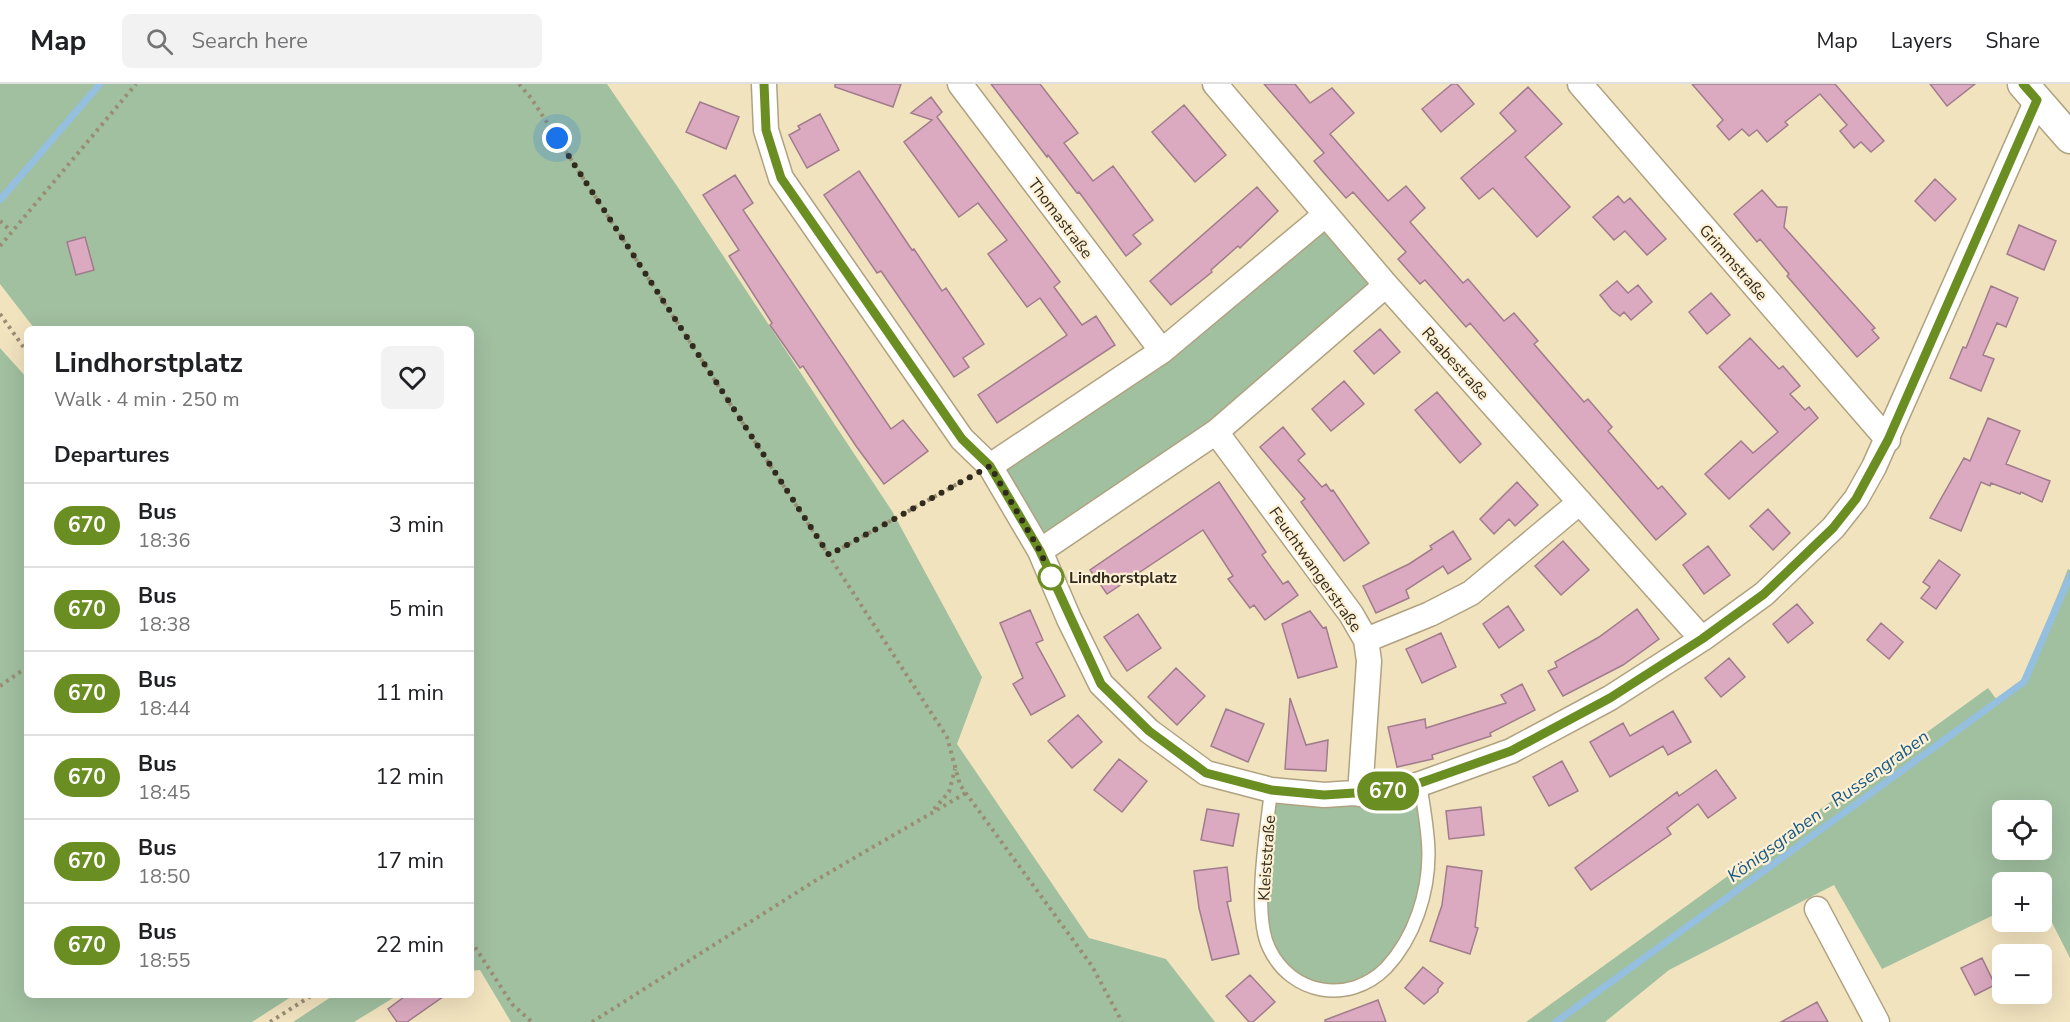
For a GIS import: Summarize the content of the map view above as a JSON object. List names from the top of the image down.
{
  "streets": {
    "street": [
      "Thomastraße",
      "Grimmstraße",
      "Raabestraße",
      "Feuchtwangerstraße"
    ],
    "lane": ["Kleiststraße"]
  },
  "water": ["Königsgraben - Russengraben"],
  "places": ["Lindhorstplatz"],
  "lines": ["bus line 670"],
  "page": {
    "header": "Map",
    "search": "Search here",
    "nav": ["Map", "Layers", "Share"],
    "on_map": "670",
    "heading": [
      ["Lindhorstplatz", "Walk · 4 min · 250 m"],
      "Departures"
    ],
    "list": [
      {
        "mark": "670",
        "name": "Bus",
        "note": "18:36",
        "value": "3 min"
      },
      {
        "mark": "670",
        "name": "Bus",
        "note": "18:38",
        "value": "5 min"
      },
      {
        "mark": "670",
        "name": "Bus",
        "note": "18:44",
        "value": "11 min"
      },
      {
        "mark": "670",
        "name": "Bus",
        "note": "18:45",
        "value": "12 min"
      },
      {
        "mark": "670",
        "name": "Bus",
        "note": "18:50",
        "value": "17 min"
      },
      {
        "mark": "670",
        "name": "Bus",
        "note": "18:55",
        "value": "22 min"
      }
    ],
    "map_buttons": ["+", "−"]
  }
}
